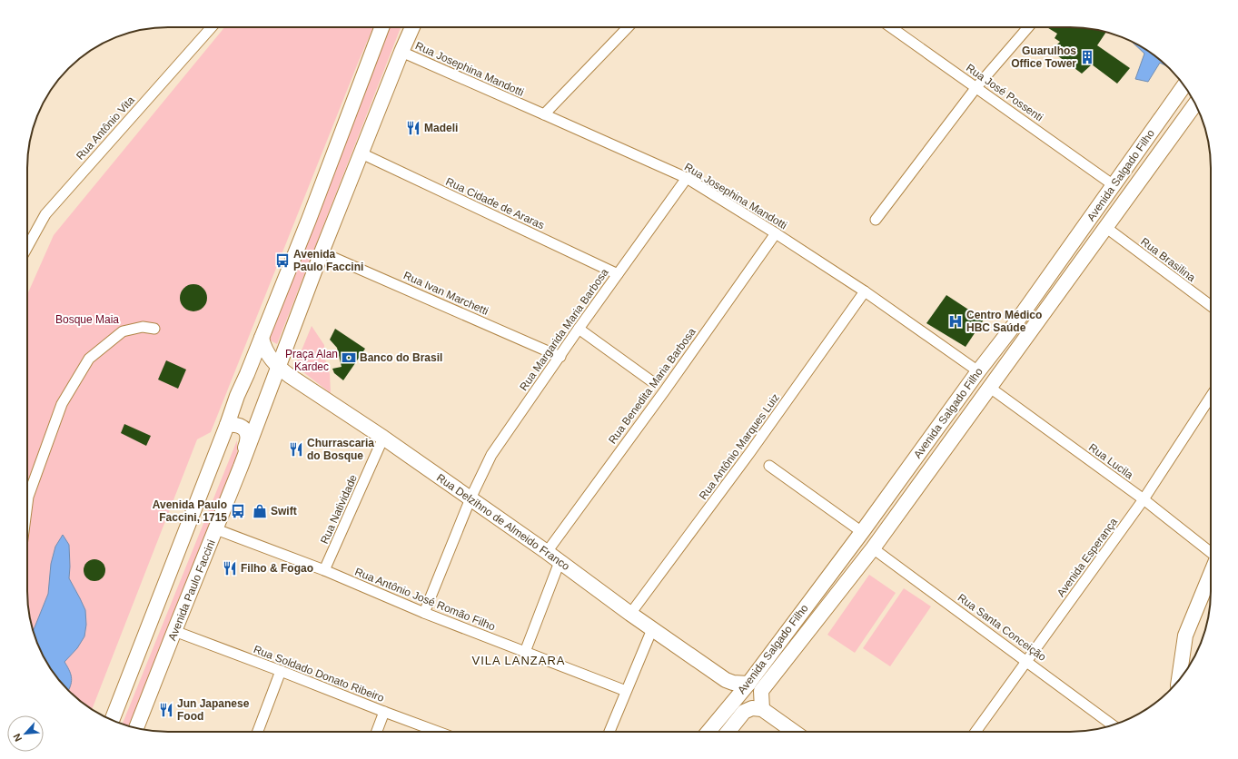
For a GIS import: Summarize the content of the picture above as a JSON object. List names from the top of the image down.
{
  "streets": {
    "main road": ["Avenida Salgado Filho", "Rua Delzihno de Almeido Franco", "Avenida Paulo Faccini"],
    "street": [
      "Rua Josephina Mandotti",
      "Rua José Possenti",
      "Rua Antônio Vita",
      "Rua Cidade de Araras",
      "Rua Brasilina",
      "Rua Ivan Marchetti",
      "Rua Margarida Maria Barbosa",
      "Rua Benedita Maria Barbosa",
      "Rua Antônio Marques Luiz",
      "Rua Lucila",
      "Rua Natividade",
      "Avenida Esperança",
      "Rua Antônio José Romão Filho",
      "Rua Santa Conceição",
      "Rua Soldado Donato Ribeiro"
    ]
  },
  "crossings": [
    ["Rua Josephina Mandotti", "Avenida Salgado Filho"],
    ["Rua Josephina Mandotti", "Rua Margarida Maria Barbosa"],
    ["Rua Josephina Mandotti", "Rua Benedita Maria Barbosa"],
    ["Rua Josephina Mandotti", "Rua Antônio Marques Luiz"],
    ["Rua Josephina Mandotti", "Avenida Paulo Faccini"],
    ["Rua José Possenti", "Avenida Salgado Filho"],
    ["Avenida Salgado Filho", "Rua Brasilina"],
    ["Avenida Salgado Filho", "Rua Lucila"],
    ["Avenida Salgado Filho", "Rua Delzihno de Almeido Franco"],
    ["Avenida Salgado Filho", "Rua Santa Conceição"],
    ["Rua Cidade de Araras", "Rua Margarida Maria Barbosa"],
    ["Rua Cidade de Araras", "Avenida Paulo Faccini"],
    ["Rua Ivan Marchetti", "Rua Margarida Maria Barbosa"],
    ["Rua Ivan Marchetti", "Avenida Paulo Faccini"],
    ["Rua Margarida Maria Barbosa", "Rua Delzihno de Almeido Franco"],
    ["Rua Margarida Maria Barbosa", "Rua Antônio José Romão Filho"],
    ["Rua Benedita Maria Barbosa", "Rua Delzihno de Almeido Franco"],
    ["Rua Antônio Marques Luiz", "Rua Delzihno de Almeido Franco"],
    ["Rua Lucila", "Avenida Esperança"],
    ["Rua Natividade", "Rua Delzihno de Almeido Franco"],
    ["Rua Natividade", "Rua Antônio José Romão Filho"],
    ["Rua Delzihno de Almeido Franco", "Avenida Paulo Faccini"],
    ["Avenida Esperança", "Rua Santa Conceição"],
    ["Avenida Paulo Faccini", "Rua Antônio José Romão Filho"],
    ["Avenida Paulo Faccini", "Rua Soldado Donato Ribeiro"]
  ],
  "districts": ["VILA LANZARA"],
  "parks": ["Bosque Maia", "Praça Alan Kardec"],
  "places": {
    "building": ["Guarulhos Office Tower"],
    "restaurant": [
      "Madeli",
      "Churrascaria do Bosque",
      "Filho & Fogao",
      "Jun Japanese Food"
    ],
    "bus stop": ["Avenida Paulo Faccini", "Avenida Paulo Faccini, 1715"],
    "hospital": ["Centro Médico HBC Saúde"],
    "bank": ["Banco do Brasil"],
    "shop": ["Swift"]
  },
  "north": "bottom left"
}
